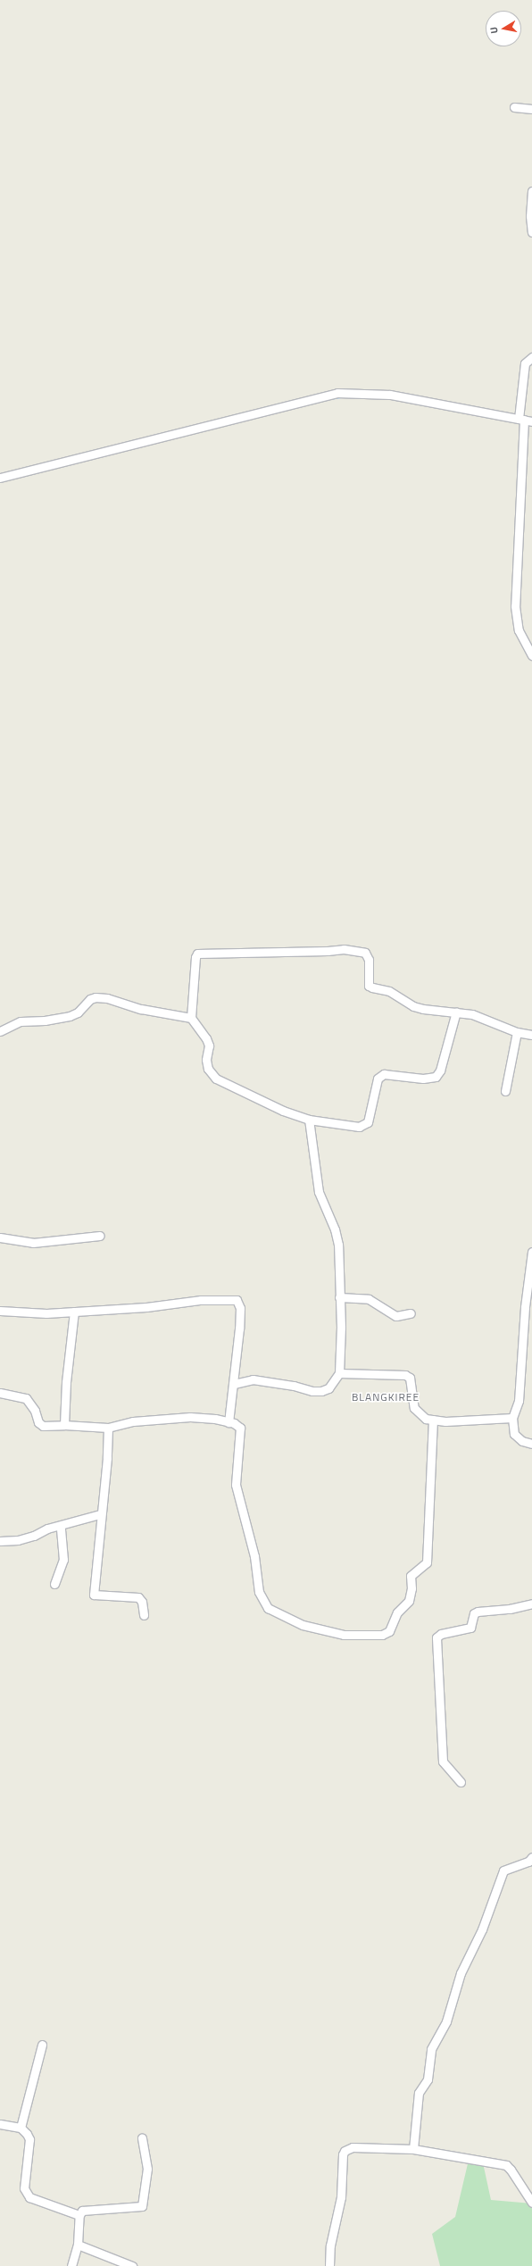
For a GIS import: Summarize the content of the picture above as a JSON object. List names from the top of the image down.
{
  "districts": ["BLANGKIREE"],
  "north": "left"
}
